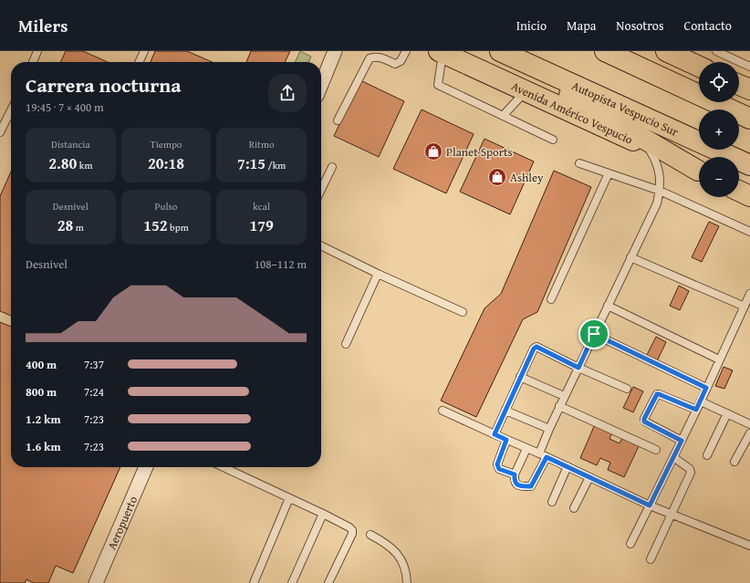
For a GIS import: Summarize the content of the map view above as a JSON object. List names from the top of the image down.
{
  "streets": {
    "main road": ["Autopista Vespucio Sur", "Avenida Américo Vespucio"],
    "street": ["Aeropuerto"]
  },
  "places": {
    "shop": ["Planet Sports", "Ashley"]
  },
  "page": {
    "header": "Milers",
    "nav": [
      "Inicio",
      "Mapa",
      "Nosotros",
      "Contacto"
    ],
    "map_buttons": ["+", "−"],
    "heading": ["Carrera nocturna", "19:45 · 7 × 400 m"],
    "stats": [
      ["Distancia", "2.80 km"],
      ["Tiempo", "20:18"],
      ["Ritmo", "7:15 /km"],
      ["Desnivel", "28 m"],
      ["Pulso", "152 bpm"],
      ["kcal", "179"]
    ],
    "chart": ["Desnivel", "108–112 m"],
    "list": [
      {
        "name": "400 m",
        "note": "7:37"
      },
      {
        "name": "800 m",
        "note": "7:24"
      },
      {
        "name": "1.2 km",
        "note": "7:23"
      },
      {
        "name": "1.6 km",
        "note": "7:23"
      }
    ]
  }
}
